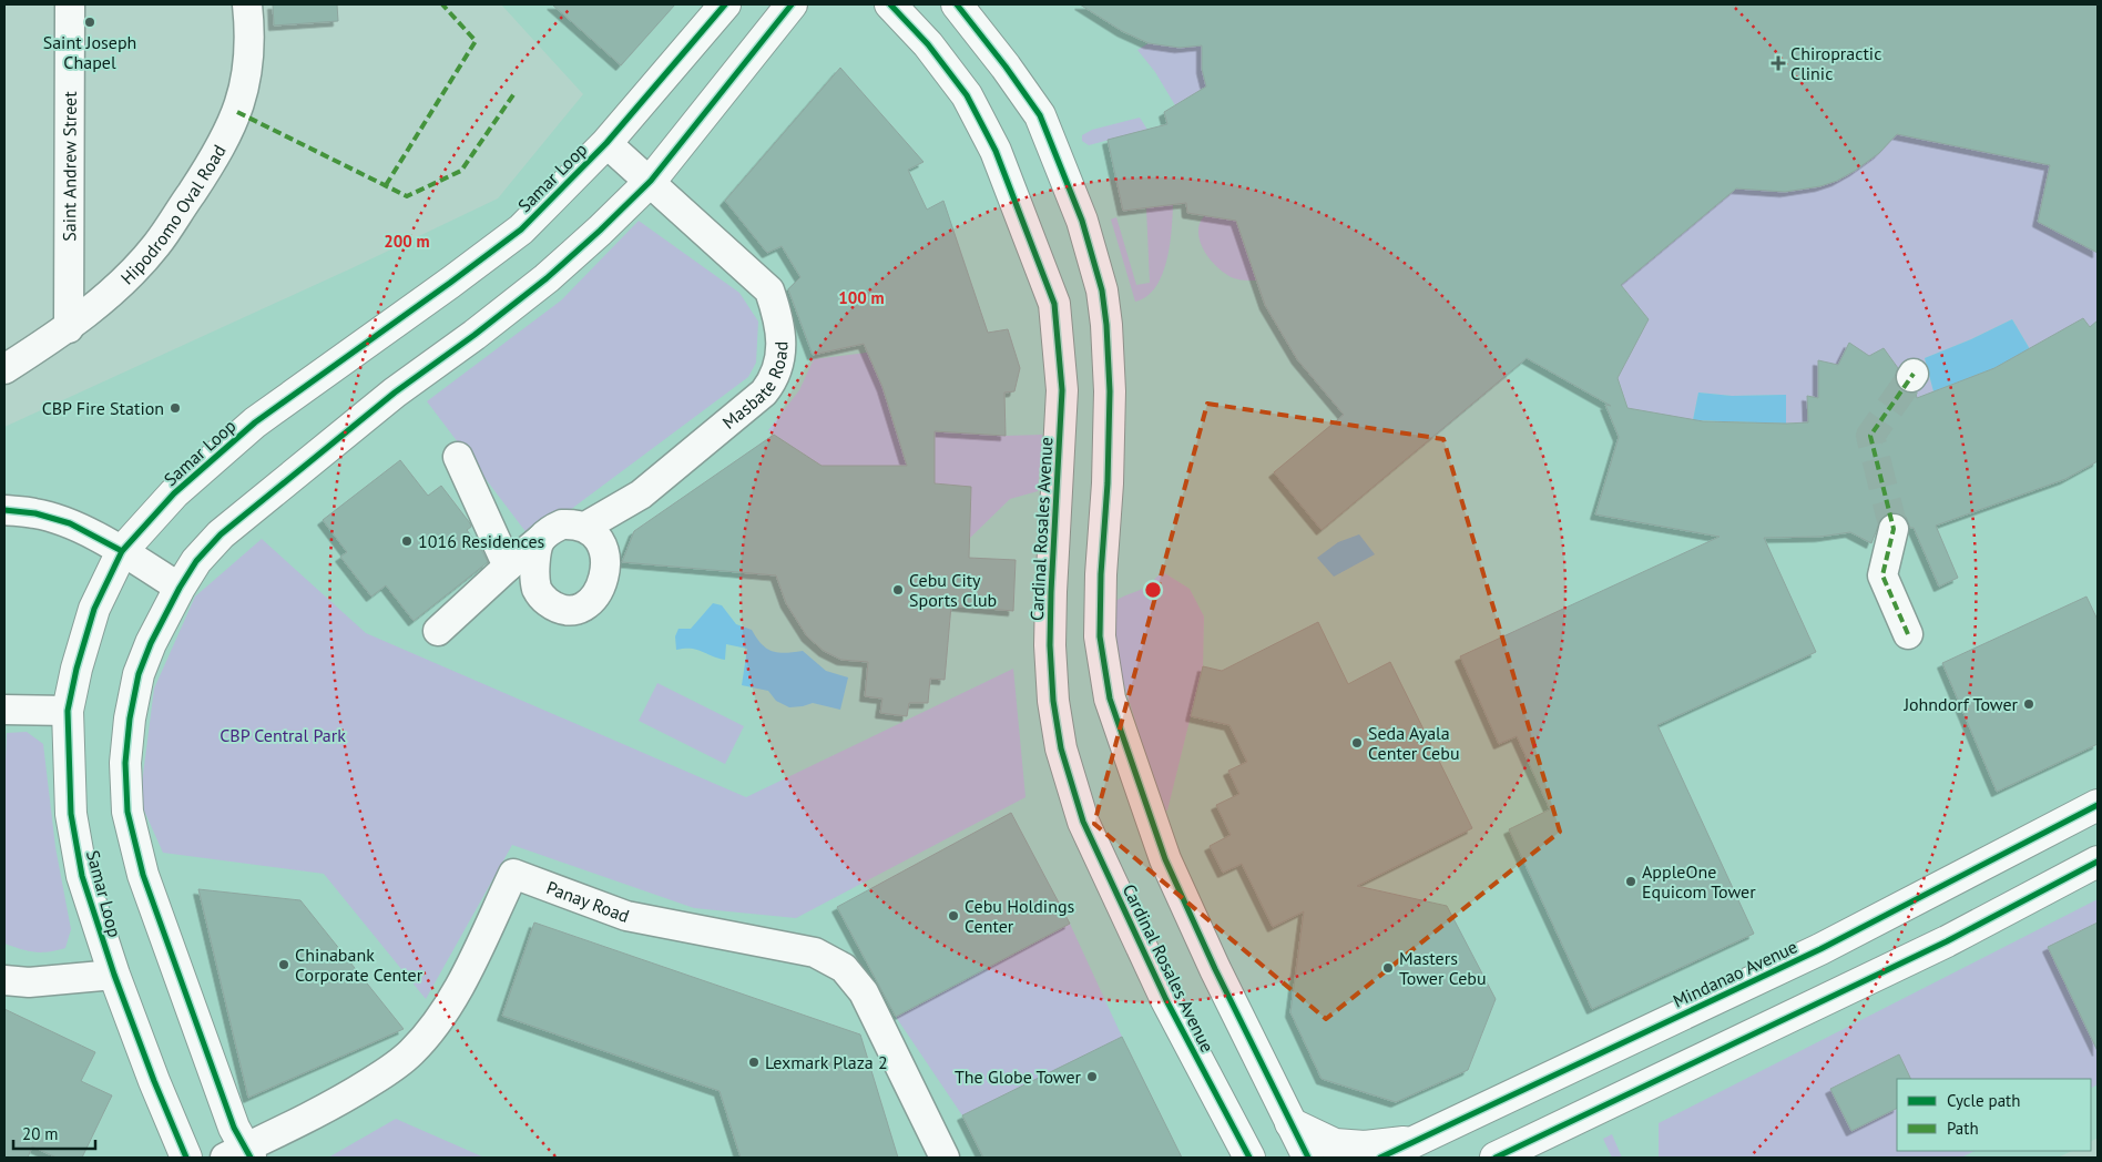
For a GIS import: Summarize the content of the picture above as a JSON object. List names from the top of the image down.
{
  "streets": {
    "street": [
      "Saint Andrew Street",
      "Samar Loop",
      "Hipodromo Oval Road",
      "Masbate Road",
      "Cardinal Rosales Avenue",
      "Panay Road",
      "Mindanao Avenue"
    ]
  },
  "crossings": [
    ["Saint Andrew Street", "Hipodromo Oval Road"],
    ["Samar Loop", "Masbate Road"]
  ],
  "parks": ["CBP Central Park"],
  "places": {
    "other": [
      "Saint Joseph Chapel",
      "CBP Fire Station",
      "1016 Residences",
      "Cebu City Sports Club",
      "Johndorf Tower",
      "Seda Ayala Center Cebu",
      "AppleOne Equicom Tower",
      "Cebu Holdings Center",
      "Chinabank Corporate Center",
      "Masters Tower Cebu",
      "Lexmark Plaza 2",
      "The Globe Tower"
    ],
    "health": ["Chiropractic Clinic"]
  },
  "legend": ["Cycle path", "Path"],
  "scale_bar": "20 m",
  "rings": ["200 m", "100 m"]
}
